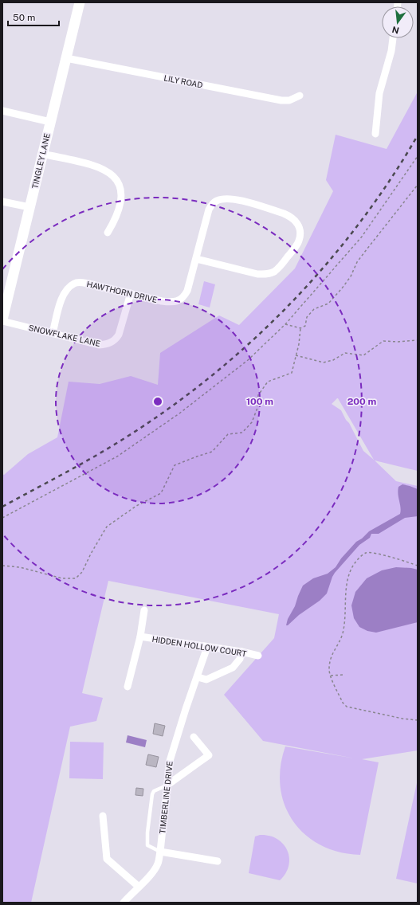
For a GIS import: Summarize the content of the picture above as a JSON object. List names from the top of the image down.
{
  "streets": {
    "street": [
      "LILY ROAD",
      "TINGLEY LANE",
      "HAWTHORN DRIVE",
      "SNOWFLAKE LANE",
      "HIDDEN HOLLOW COURT",
      "TIMBERLINE DRIVE"
    ]
  },
  "crossings": [
    ["LILY ROAD", "TINGLEY LANE"],
    ["TINGLEY LANE", "SNOWFLAKE LANE"],
    ["HAWTHORN DRIVE", "SNOWFLAKE LANE"],
    ["HIDDEN HOLLOW COURT", "TIMBERLINE DRIVE"]
  ],
  "scale_bar": "50 m",
  "north": "bottom",
  "rings": ["100 m", "200 m"]
}
